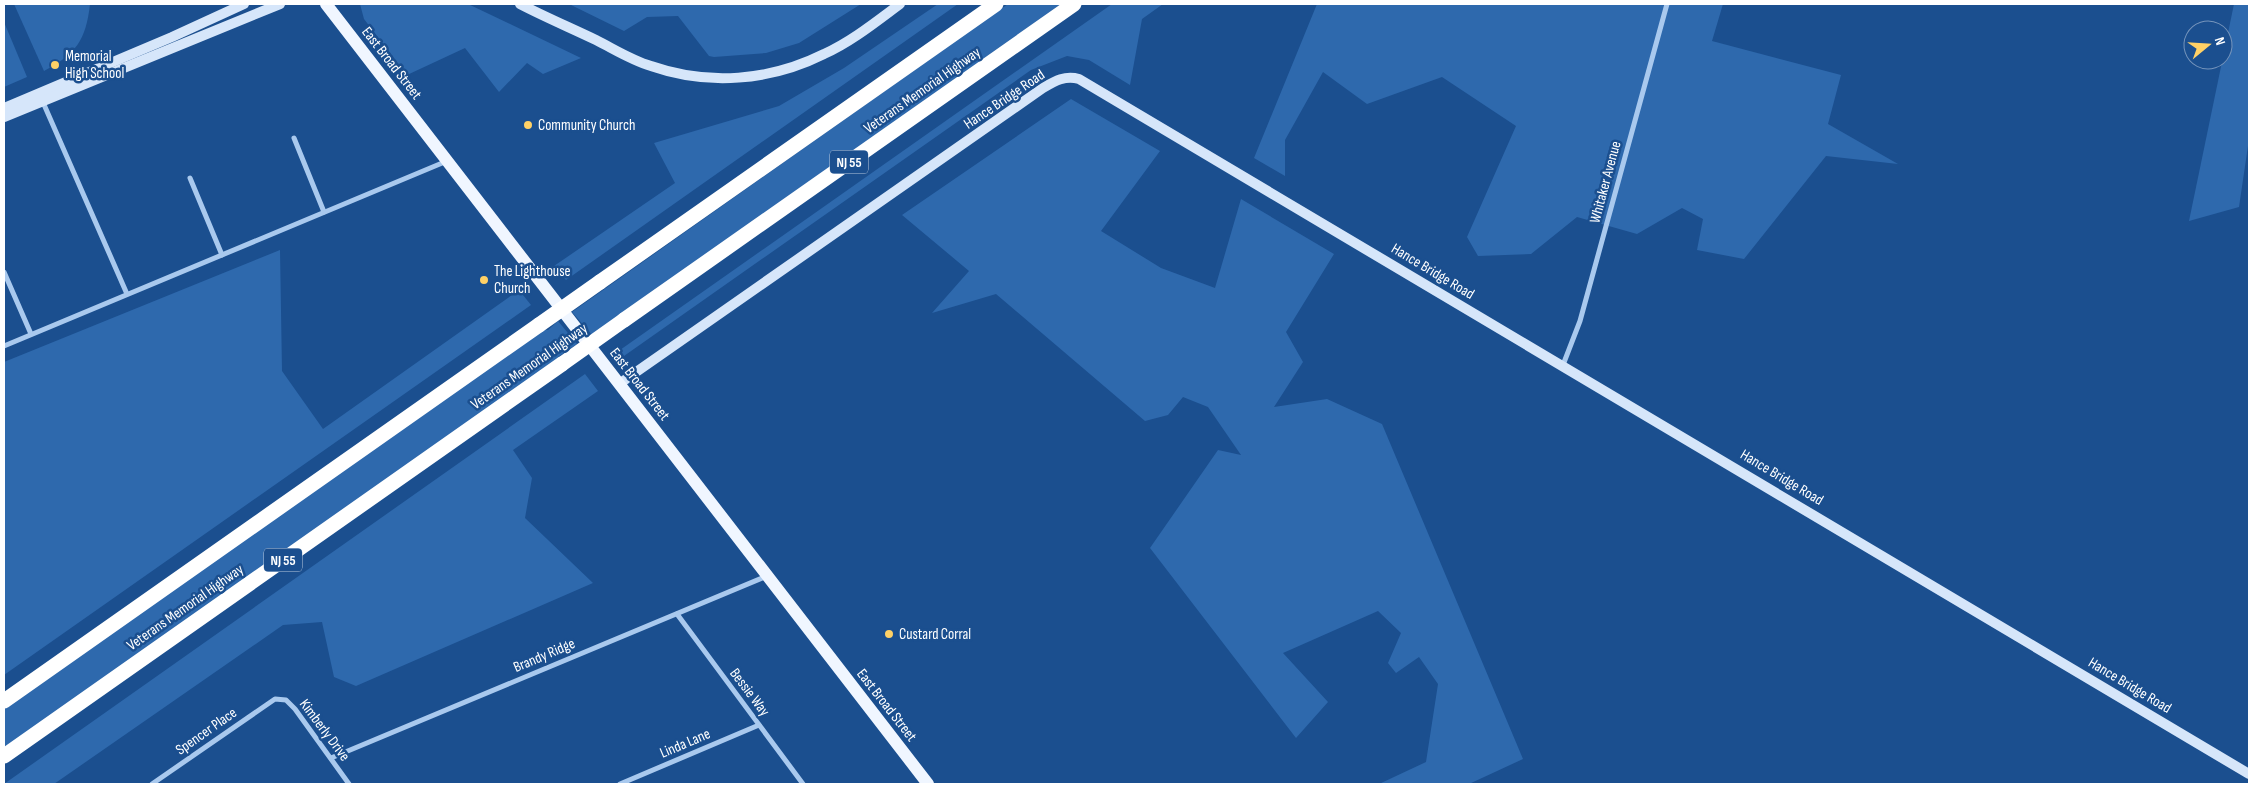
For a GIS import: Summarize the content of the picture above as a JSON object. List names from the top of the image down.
{
  "streets": {
    "highway": ["Veterans Memorial Highway", "NJ 55"],
    "main road": ["East Broad Street"],
    "street": [
      "Hance Bridge Road",
      "Whitaker Avenue",
      "Brandy Ridge",
      "Bessie Way",
      "Kimberly Drive",
      "Spencer Place",
      "Linda Lane"
    ]
  },
  "crossings": [
    ["East Broad Street", "Hance Bridge Road"],
    ["East Broad Street", "Brandy Ridge"],
    ["Hance Bridge Road", "Whitaker Avenue"],
    ["Brandy Ridge", "Bessie Way"],
    ["Brandy Ridge", "Kimberly Drive"],
    ["Bessie Way", "Linda Lane"],
    ["Kimberly Drive", "Spencer Place"]
  ],
  "places": [
    "Memorial High School",
    "Community Church",
    "The Lighthouse Church",
    "Custard Corral"
  ],
  "north": "right"
}
